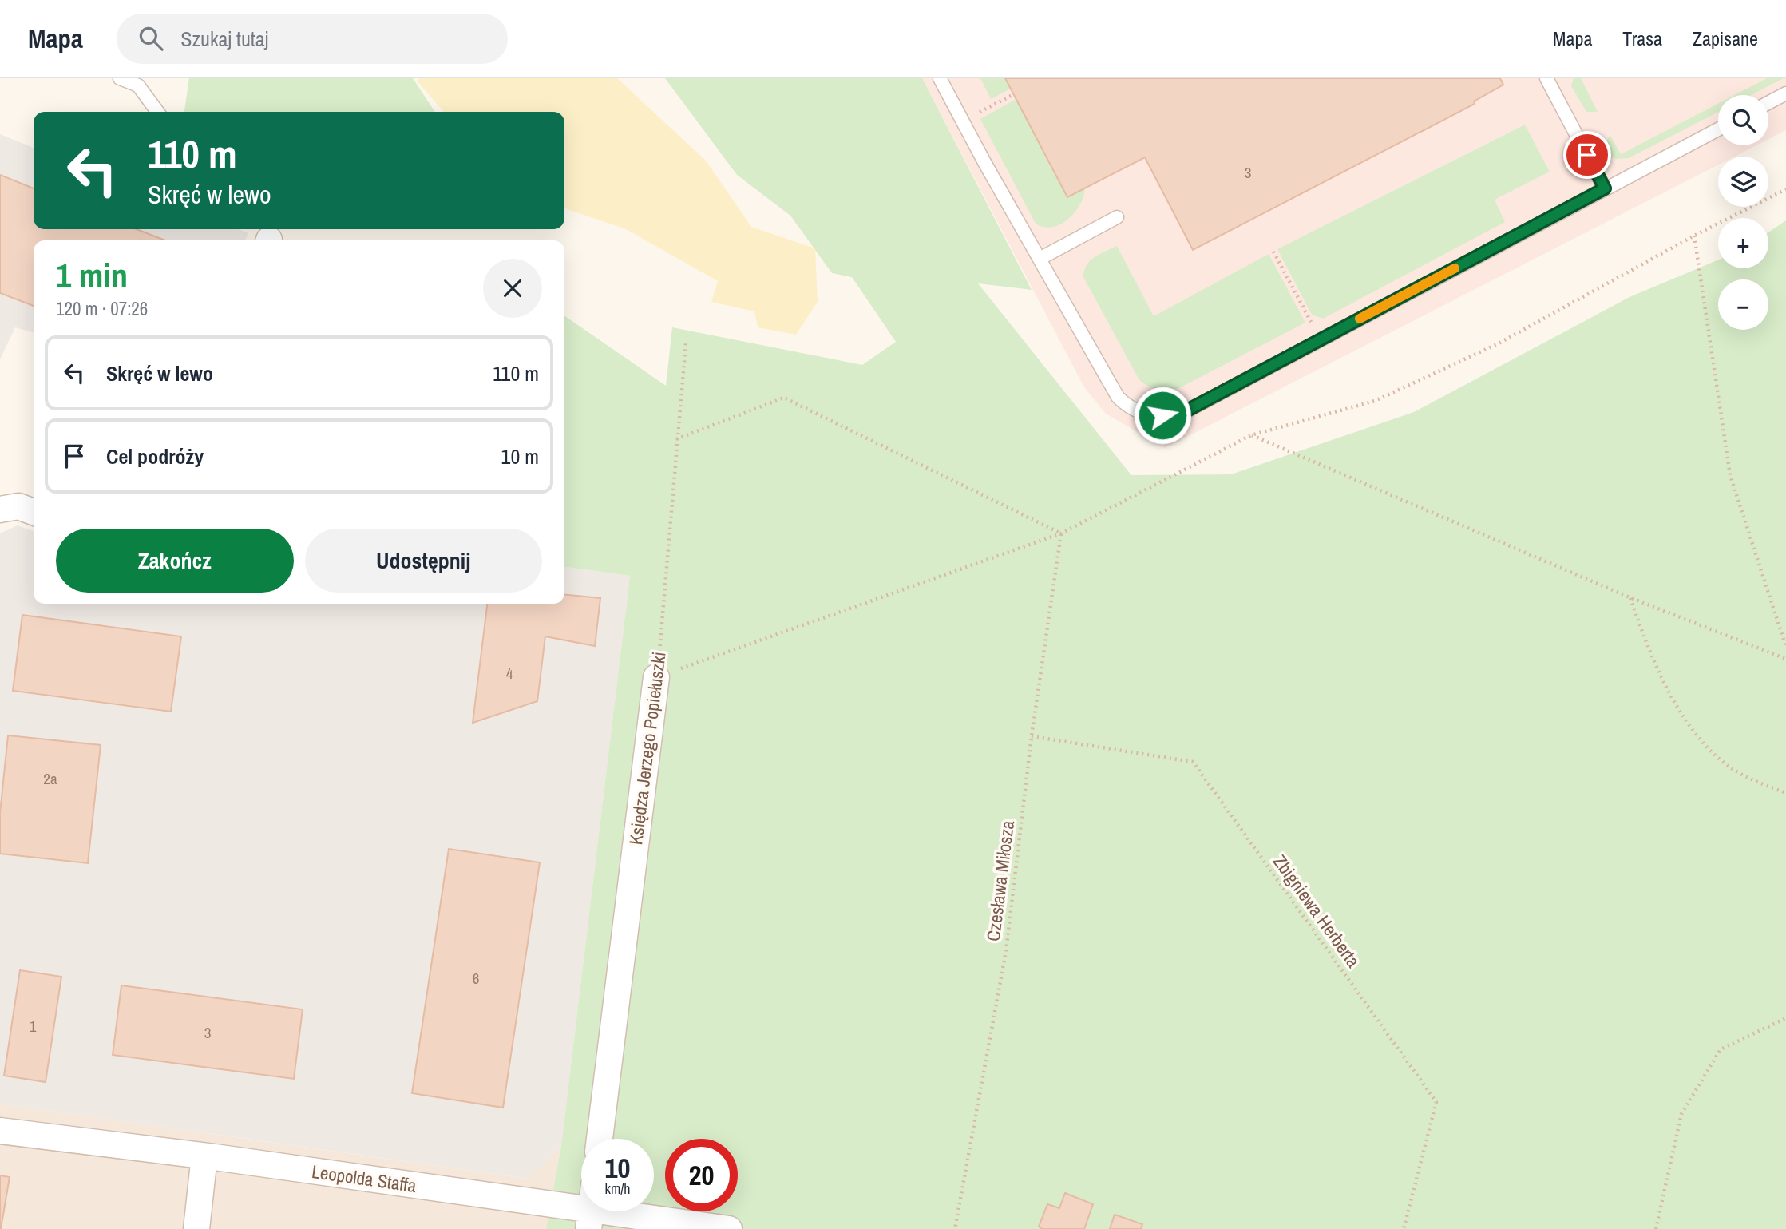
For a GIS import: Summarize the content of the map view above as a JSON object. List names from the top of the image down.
{
  "streets": {
    "street": ["Księdza Jerzego Popiełuszki", "Leopolda Staffa"],
    "path": ["Czesława Miłosza", "Zbigniewa Herberta"]
  },
  "crossings": [
    ["Czesława Miłosza", "Zbigniewa Herberta"]
  ],
  "house_numbers": [
    "3",
    "4",
    "2a",
    "6",
    "1",
    "3"
  ],
  "page": {
    "header": "Mapa",
    "search": "Szukaj tutaj",
    "nav": ["Mapa", "Trasa", "Zapisane"],
    "map_buttons": ["+", "−"],
    "turn": ["110 m", "Skręć w lewo"],
    "heading": ["1 min", "120 m · 07:26"],
    "list": [
      {
        "name": "Skręć w lewo",
        "value": "110 m"
      },
      {
        "name": "Cel podróży",
        "value": "10 m"
      }
    ],
    "buttons": ["Zakończ", "Udostępnij"],
    "speed": "10 km/h",
    "limit": "20"
  }
}
